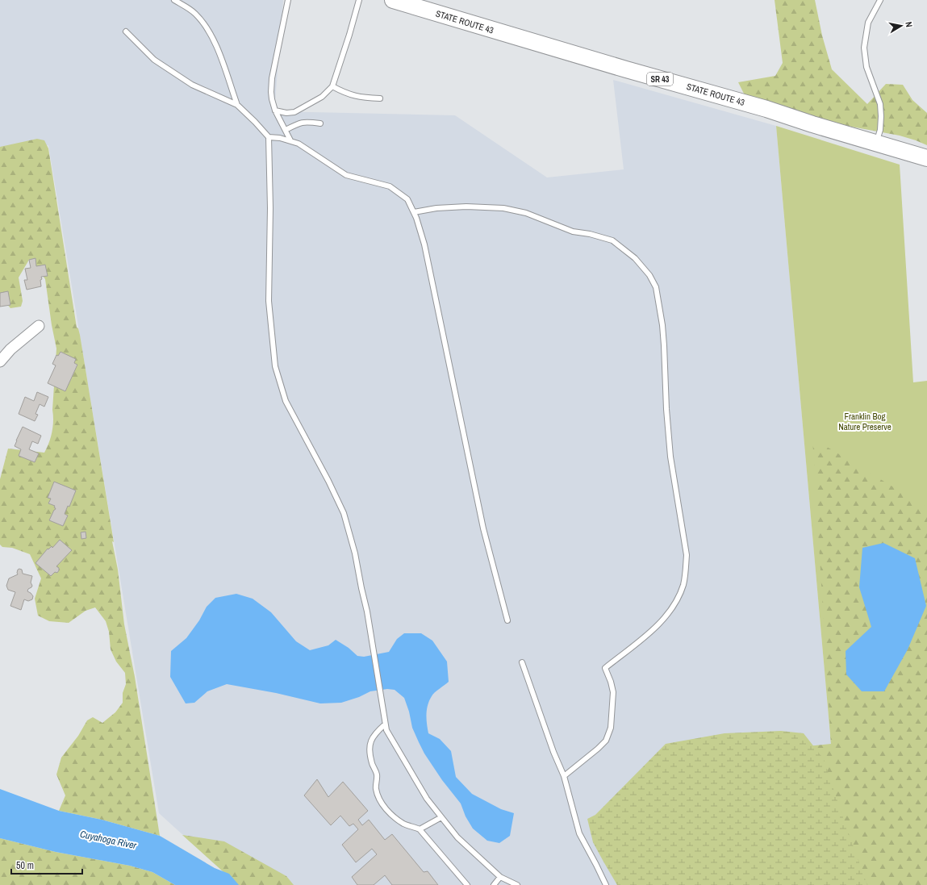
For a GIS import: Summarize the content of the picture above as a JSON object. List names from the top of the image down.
{
  "streets": {
    "main road": ["STATE ROUTE 43", "SR 43"]
  },
  "water": ["Cuyahoga River"],
  "parks": ["Franklin Bog Nature Preserve"],
  "scale_bar": "50 m",
  "north": "right"
}
